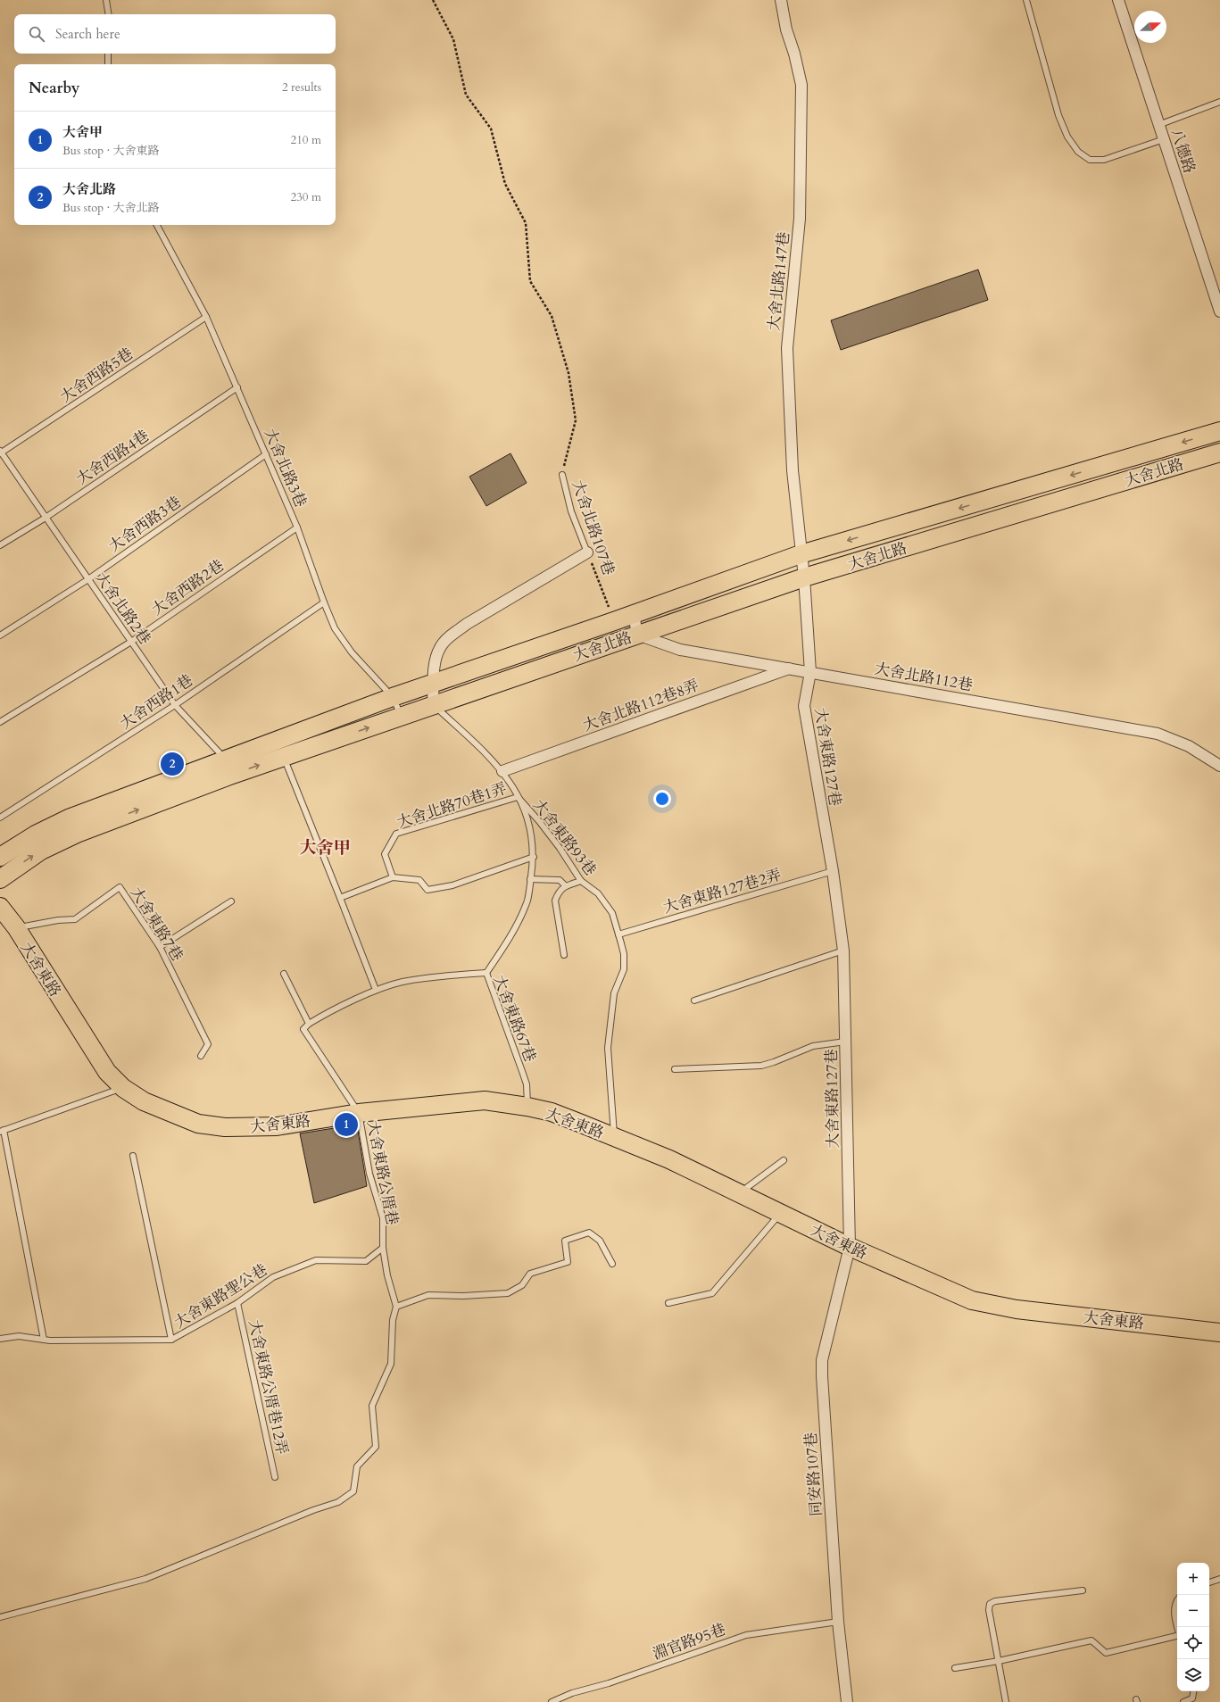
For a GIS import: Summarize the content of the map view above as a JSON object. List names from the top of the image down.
{
  "streets": {
    "main road": ["大舍北路", "大舍東路"],
    "street": [
      "八德路",
      "大舍北路147巷",
      "大舍北路112巷",
      "大舍北路112巷8弄",
      "大舍東路127巷",
      "同安路107巷"
    ],
    "lane": [
      "大舍西路5巷",
      "大舍西路4巷",
      "大舍北路3巷",
      "大舍西路3巷",
      "大舍北路107巷",
      "大舍西路2巷",
      "大舍北路2巷",
      "大舍西路1巷",
      "大舍北路70巷1弄",
      "大舍東路93巷",
      "大舍東路127巷2弄",
      "大舍東路7巷",
      "大舍東路67巷",
      "大舍東路公厝巷",
      "大舍東路聖公巷",
      "大舍東路公厝巷12弄",
      "淵官路95巷"
    ]
  },
  "crossings": [
    ["大舍北路147巷", "大舍北路"],
    ["大舍北路147巷", "大舍東路127巷"],
    ["大舍西路5巷", "大舍北路3巷"],
    ["大舍西路5巷", "大舍北路2巷"],
    ["大舍西路4巷", "大舍北路3巷"],
    ["大舍西路4巷", "大舍北路2巷"],
    ["大舍北路3巷", "大舍北路"],
    ["大舍北路3巷", "大舍西路3巷"],
    ["大舍北路3巷", "大舍西路2巷"],
    ["大舍北路3巷", "大舍西路1巷"],
    ["大舍北路", "大舍北路107巷"],
    ["大舍北路", "大舍北路2巷"],
    ["大舍北路", "大舍北路112巷"],
    ["大舍北路", "大舍東路127巷"],
    ["大舍西路3巷", "大舍北路2巷"],
    ["大舍西路2巷", "大舍北路2巷"],
    ["大舍北路2巷", "大舍西路1巷"],
    ["大舍北路112巷", "大舍北路112巷8弄"],
    ["大舍北路112巷", "大舍東路127巷"],
    ["大舍東路127巷", "大舍東路127巷2弄"],
    ["大舍東路127巷", "大舍東路"],
    ["大舍東路127巷", "同安路107巷"],
    ["大舍北路70巷1弄", "大舍東路93巷"],
    ["大舍東路93巷", "大舍東路127巷2弄"],
    ["大舍東路93巷", "大舍東路"],
    ["大舍東路7巷", "大舍東路"],
    ["大舍東路", "大舍東路67巷"],
    ["大舍東路", "大舍東路公厝巷"],
    ["大舍東路", "同安路107巷"],
    ["大舍東路公厝巷", "大舍東路聖公巷"],
    ["大舍東路聖公巷", "大舍東路公厝巷12弄"],
    ["同安路107巷", "淵官路95巷"]
  ],
  "districts": ["大舍甲"],
  "north": "right",
  "page": {
    "search": "Search here",
    "heading": ["Nearby", "2 results"],
    "list": [
      {
        "mark": "1",
        "name": "大舍甲",
        "note": "Bus stop · 大舍東路",
        "value": "210 m"
      },
      {
        "mark": "2",
        "name": "大舍北路",
        "note": "Bus stop · 大舍北路",
        "value": "230 m"
      }
    ],
    "pins": ["2", "1"],
    "map_buttons": ["+", "−"]
  }
}
